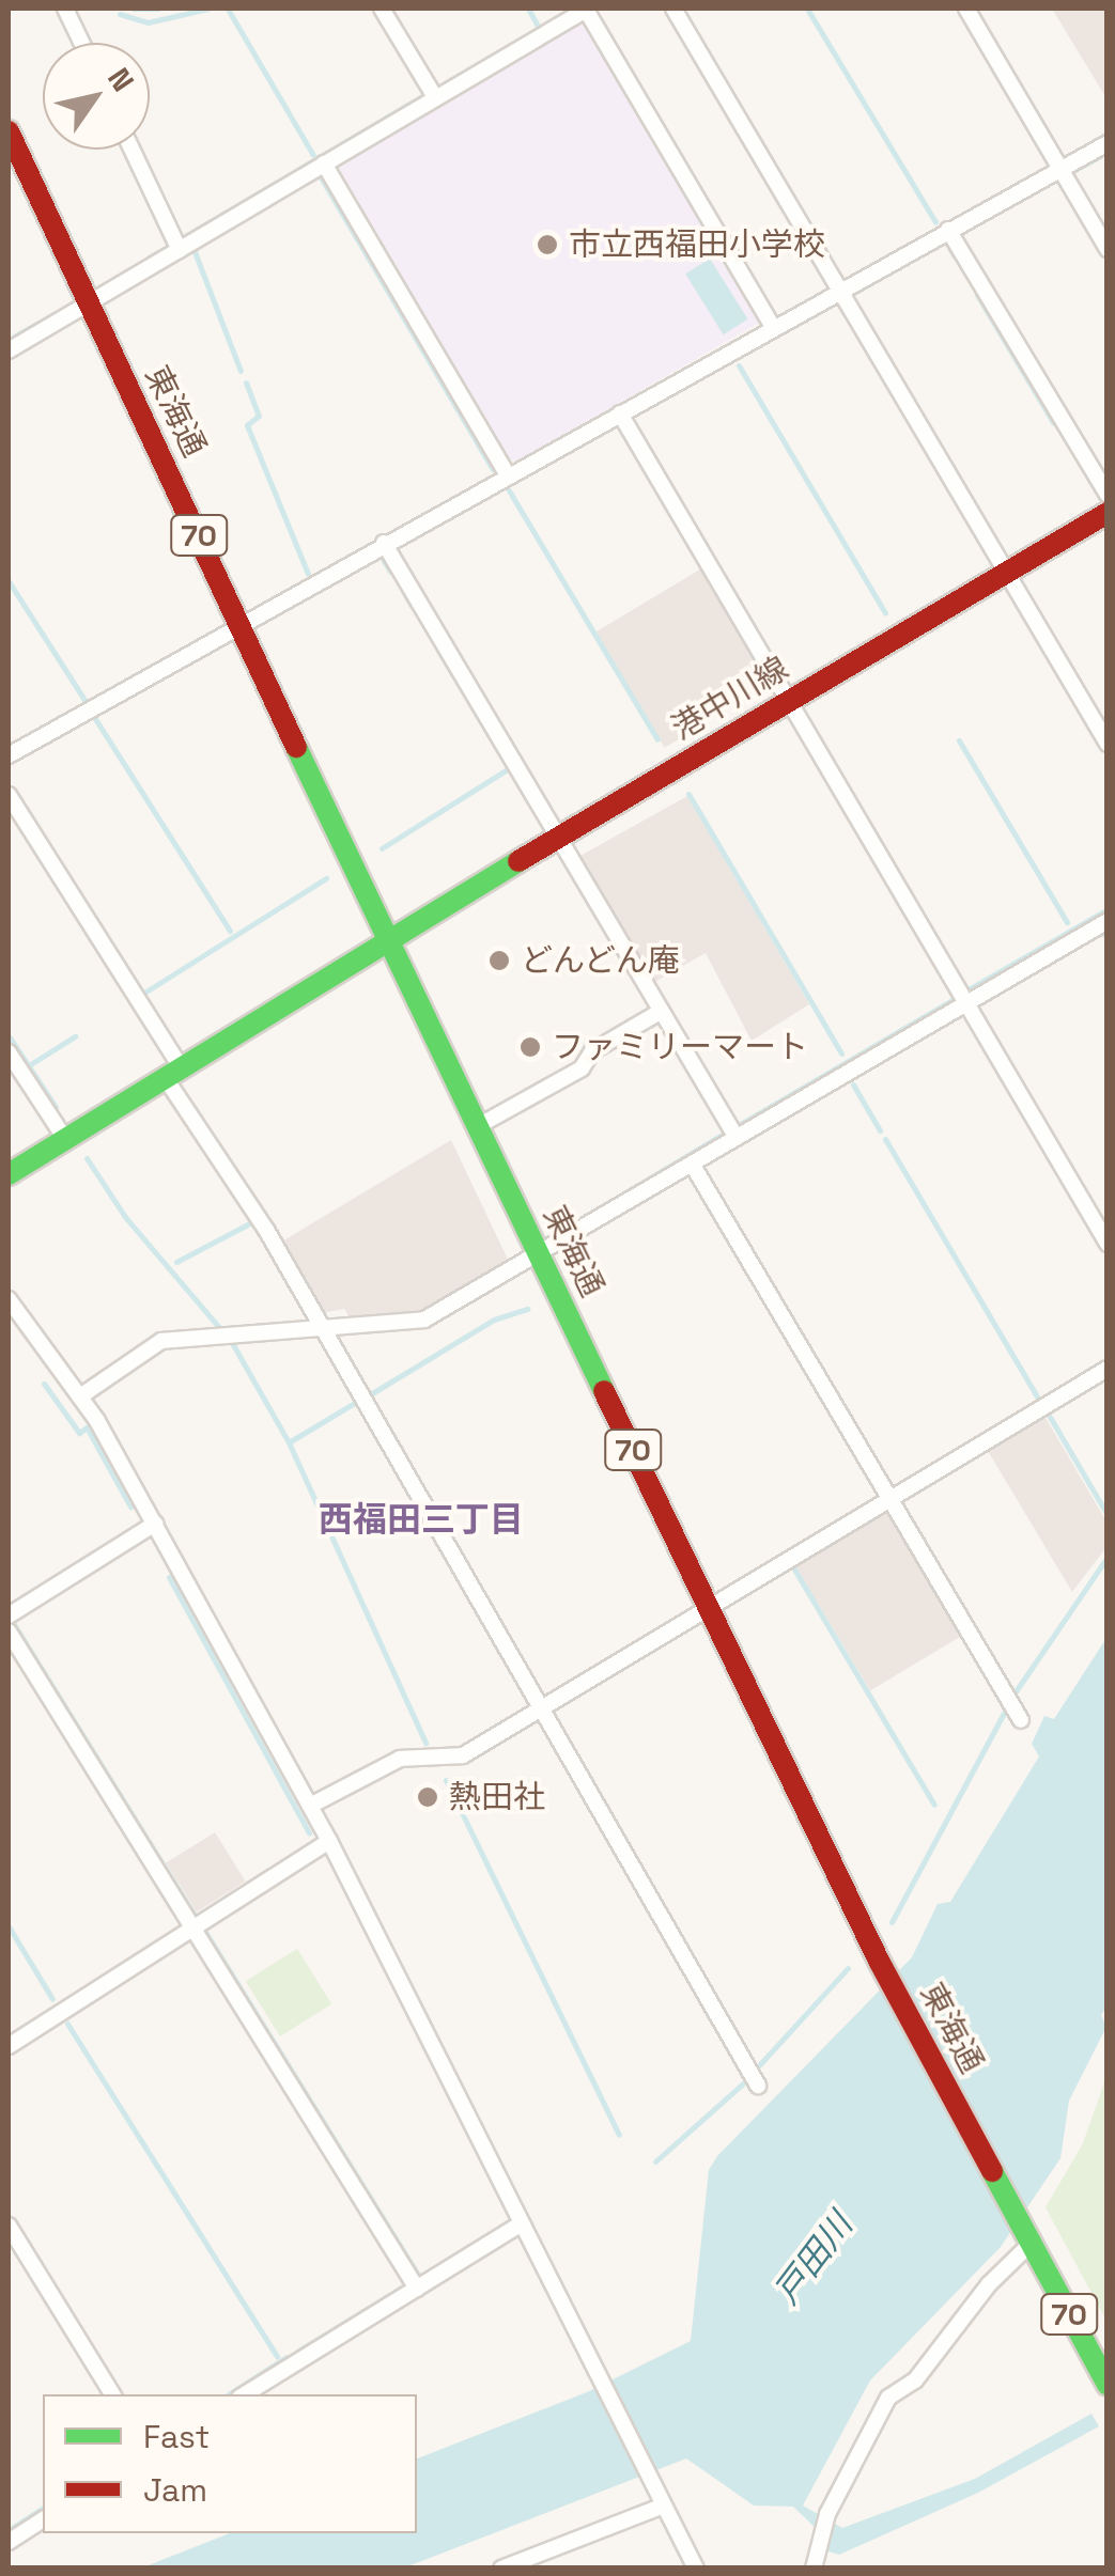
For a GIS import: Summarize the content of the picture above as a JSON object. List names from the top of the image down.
{
  "streets": {
    "main road": ["東海通", "70", "港中川線"]
  },
  "crossings": [
    ["東海通", "港中川線"]
  ],
  "districts": ["西福田三丁目"],
  "water": ["戸田川"],
  "places": [
    "市立西福田小学校",
    "どんどん庵",
    "ファミリーマート",
    "熱田社"
  ],
  "legend": ["Fast", "Jam"],
  "north": "top right"
}
